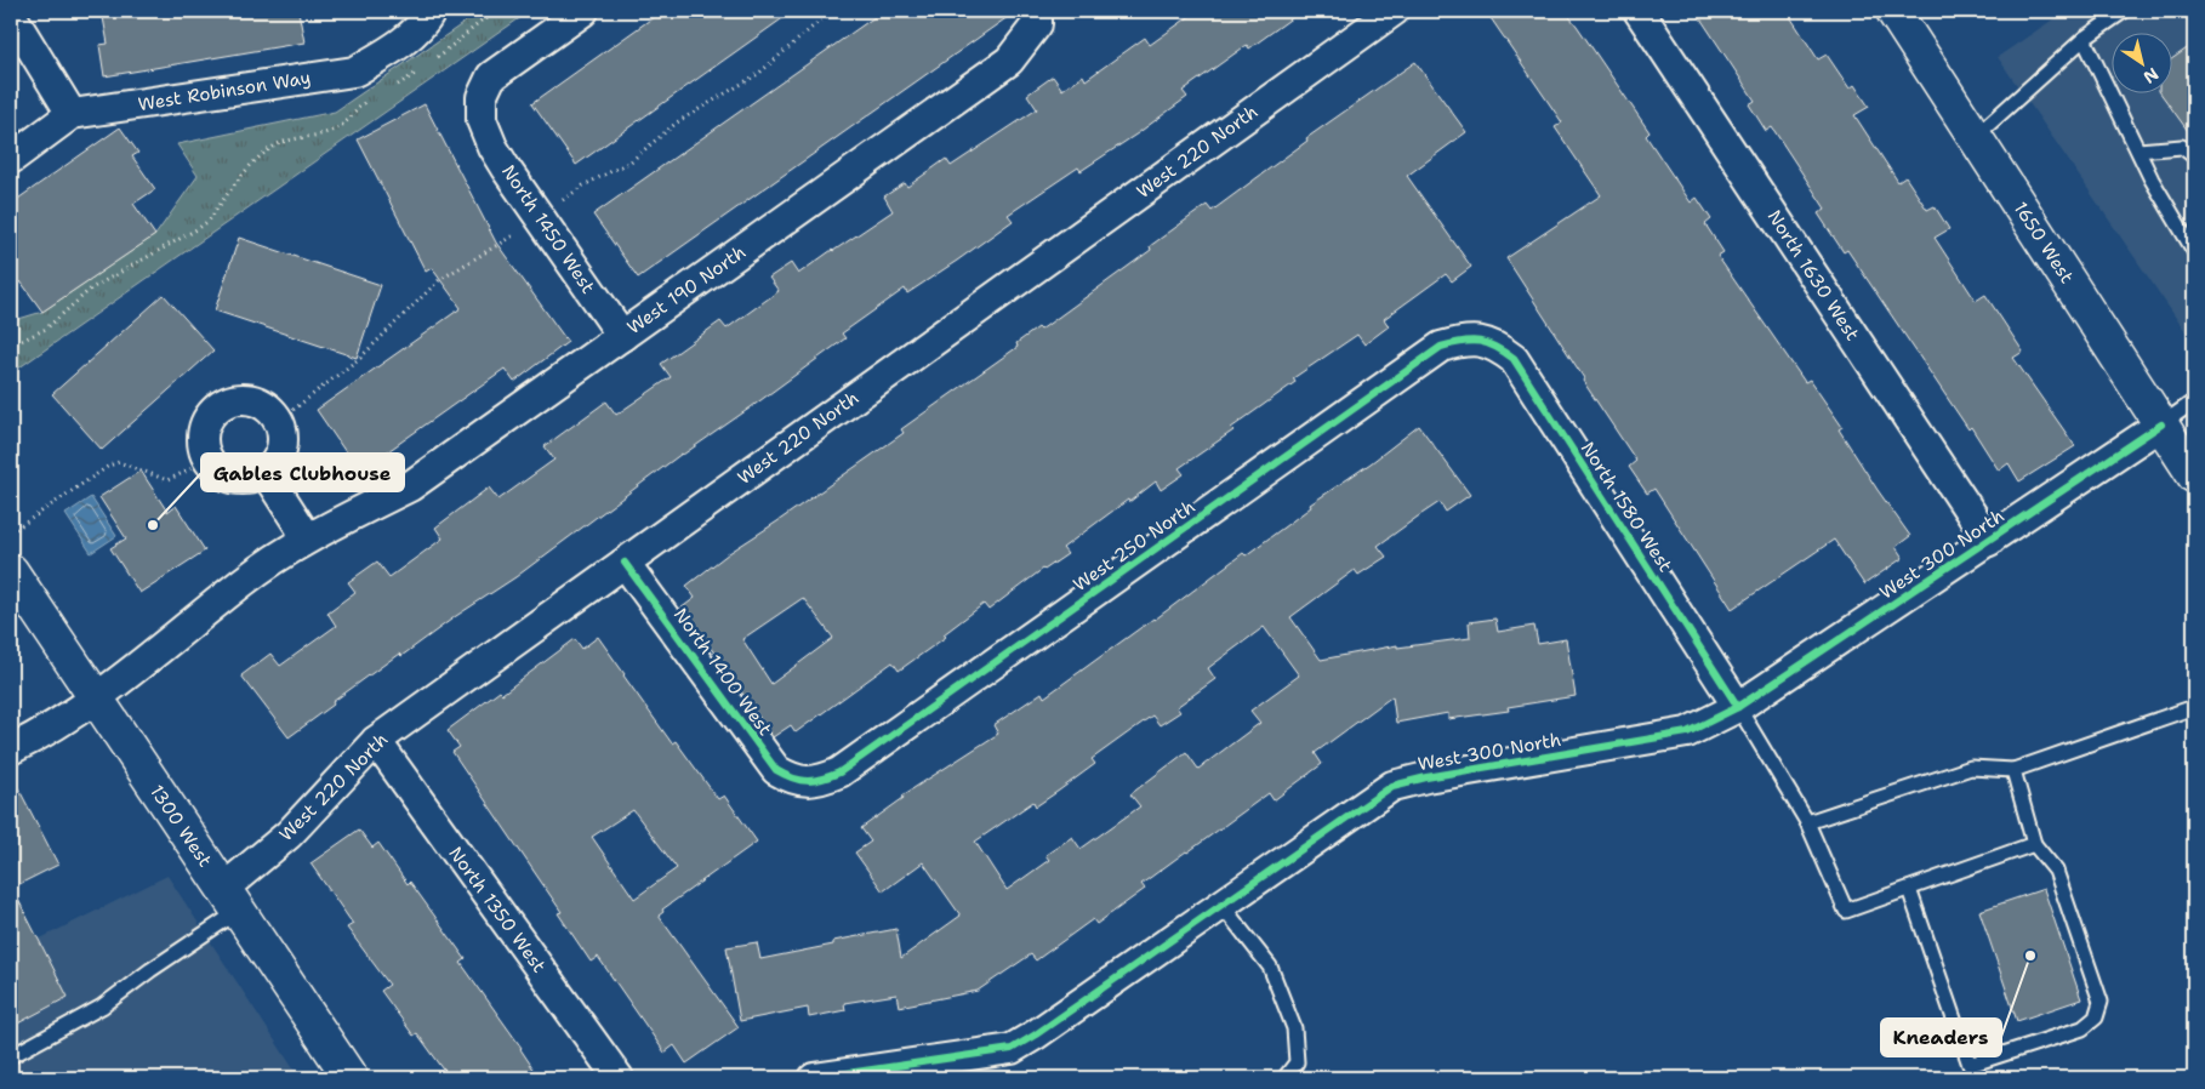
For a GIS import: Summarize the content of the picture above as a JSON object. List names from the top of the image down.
{
  "streets": {
    "street": [
      "West Robinson Way",
      "West 220 North",
      "North 1450 West",
      "1650 West",
      "North 1630 West",
      "West 190 North",
      "North 1580 West",
      "West 250 North",
      "West 300 North",
      "North 1400 West",
      "1300 West",
      "North 1350 West"
    ]
  },
  "crossings": [
    ["West 220 North", "North 1400 West"],
    ["West 220 North", "1300 West"],
    ["West 220 North", "North 1350 West"],
    ["North 1450 West", "West 190 North"],
    ["1650 West", "West 300 North"],
    ["North 1630 West", "West 300 North"],
    ["West 190 North", "1300 West"],
    ["North 1580 West", "West 250 North"],
    ["North 1580 West", "West 300 North"],
    ["West 250 North", "North 1400 West"]
  ],
  "places": ["Gables Clubhouse", "Kneaders"],
  "north": "bottom right"
}
